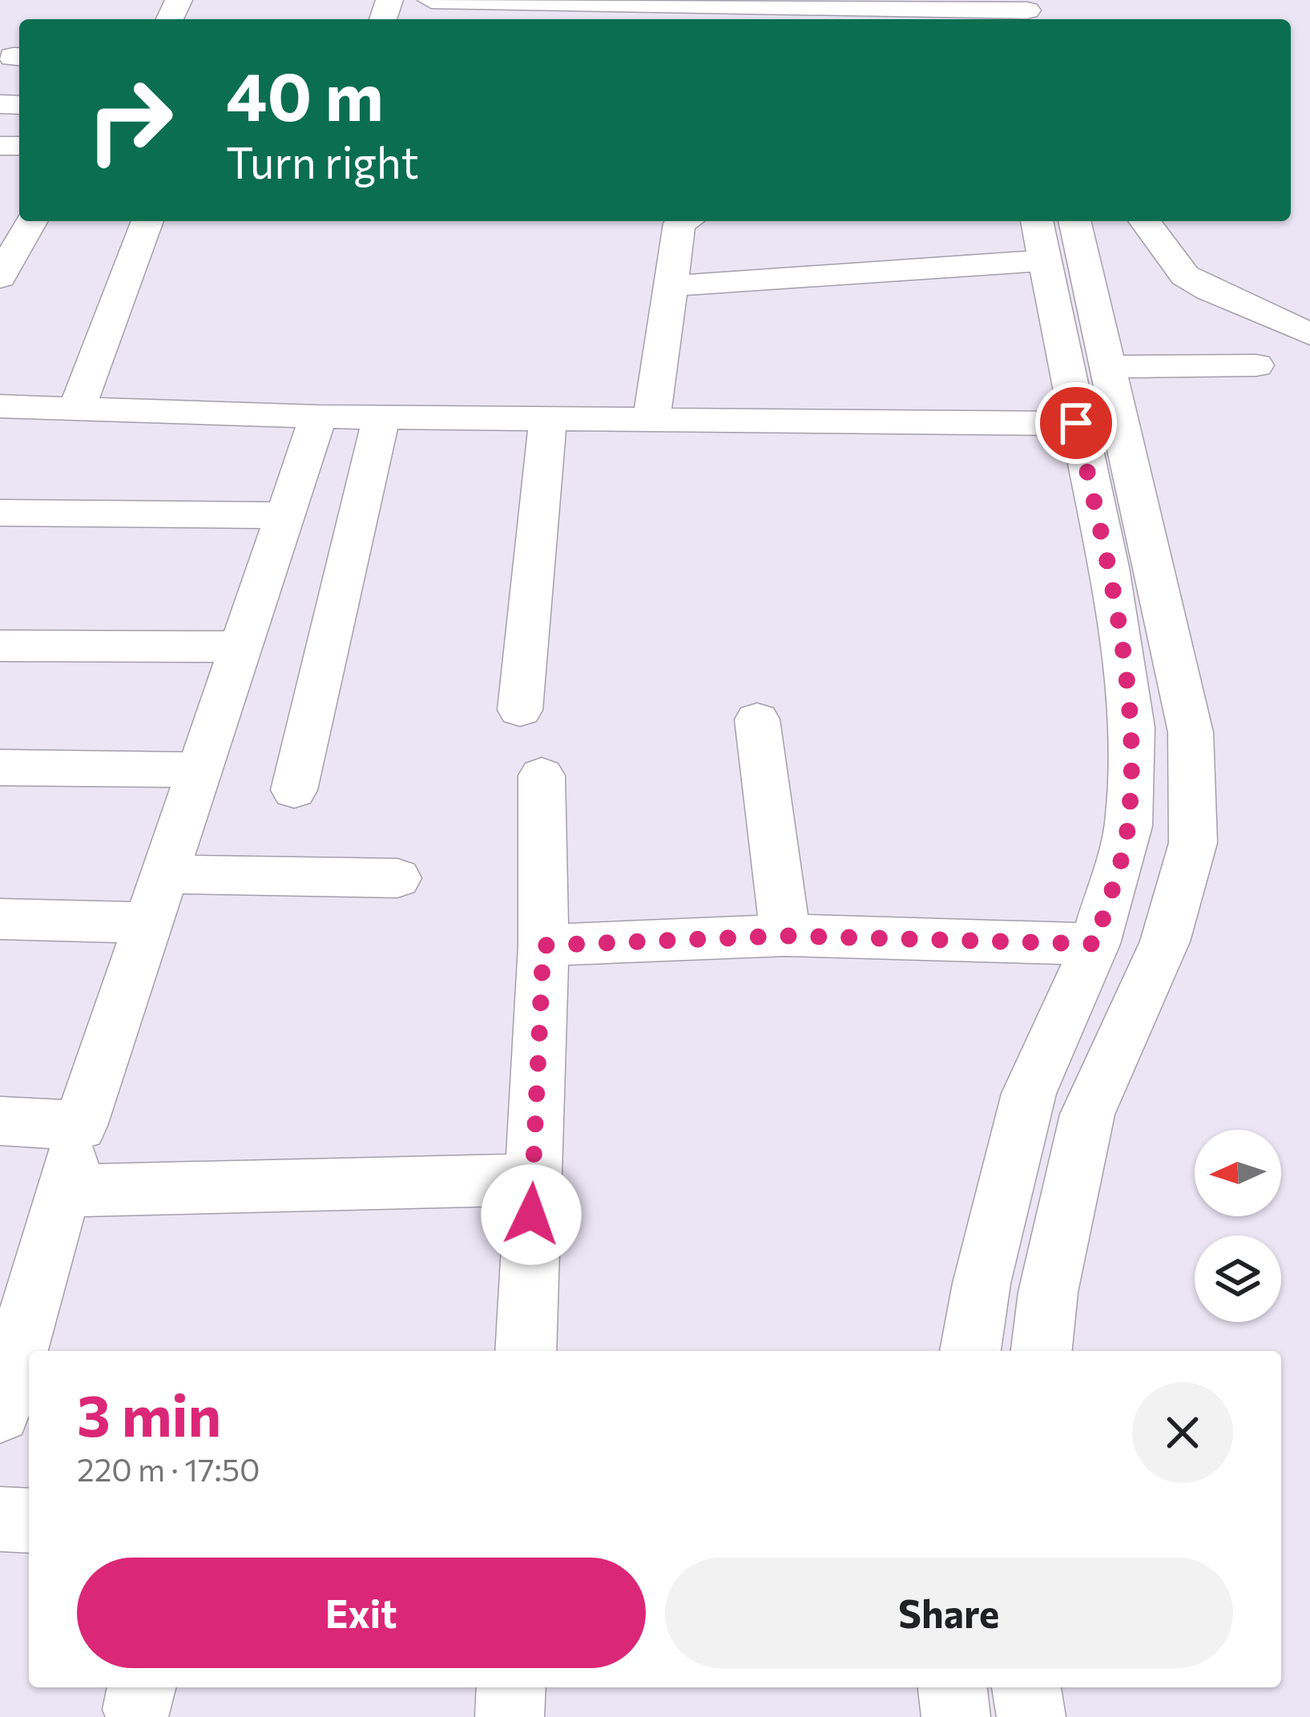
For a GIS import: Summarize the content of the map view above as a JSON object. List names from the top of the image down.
{
  "north": "left",
  "page": {
    "turn": ["40 m", "Turn right"],
    "heading": ["3 min", "220 m · 17:50"],
    "buttons": ["Exit", "Share"]
  }
}
